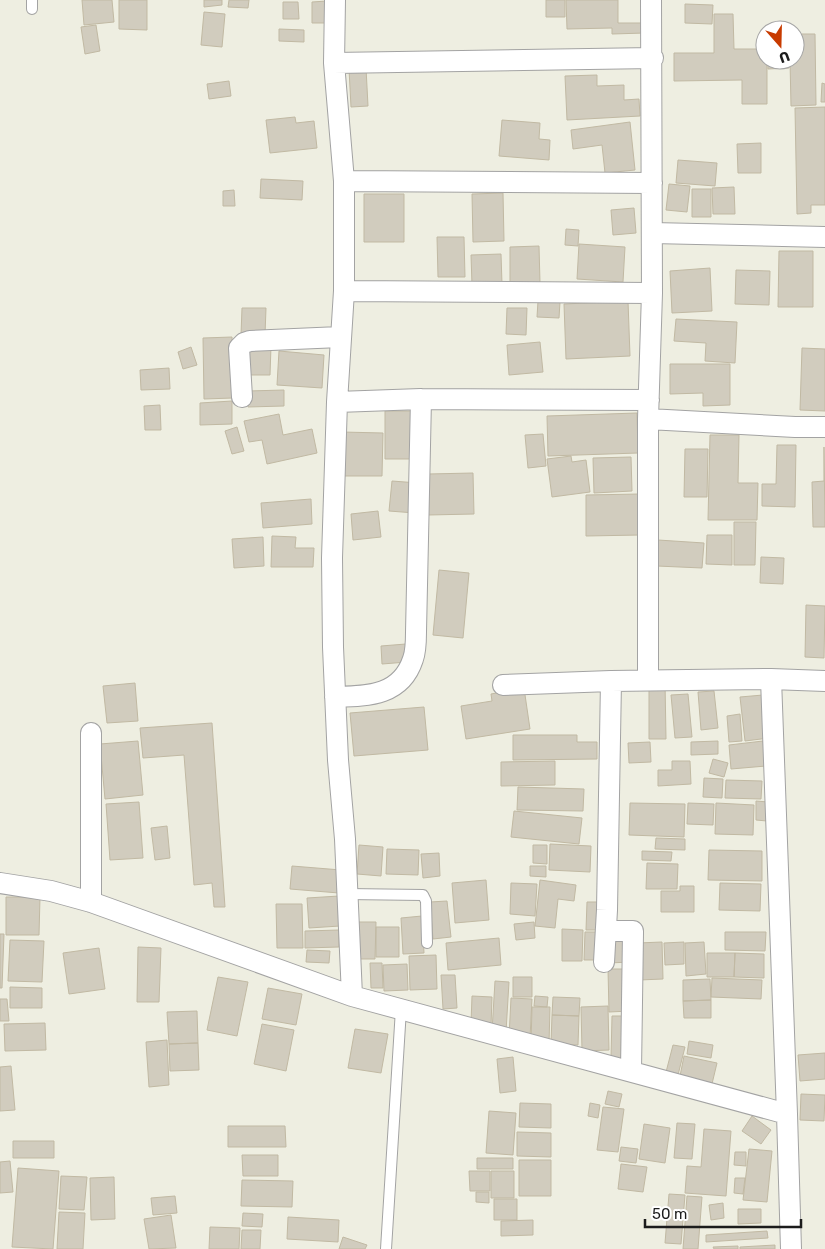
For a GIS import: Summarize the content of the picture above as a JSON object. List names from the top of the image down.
{
  "scale_bar": "50 m",
  "north": "bottom"
}
